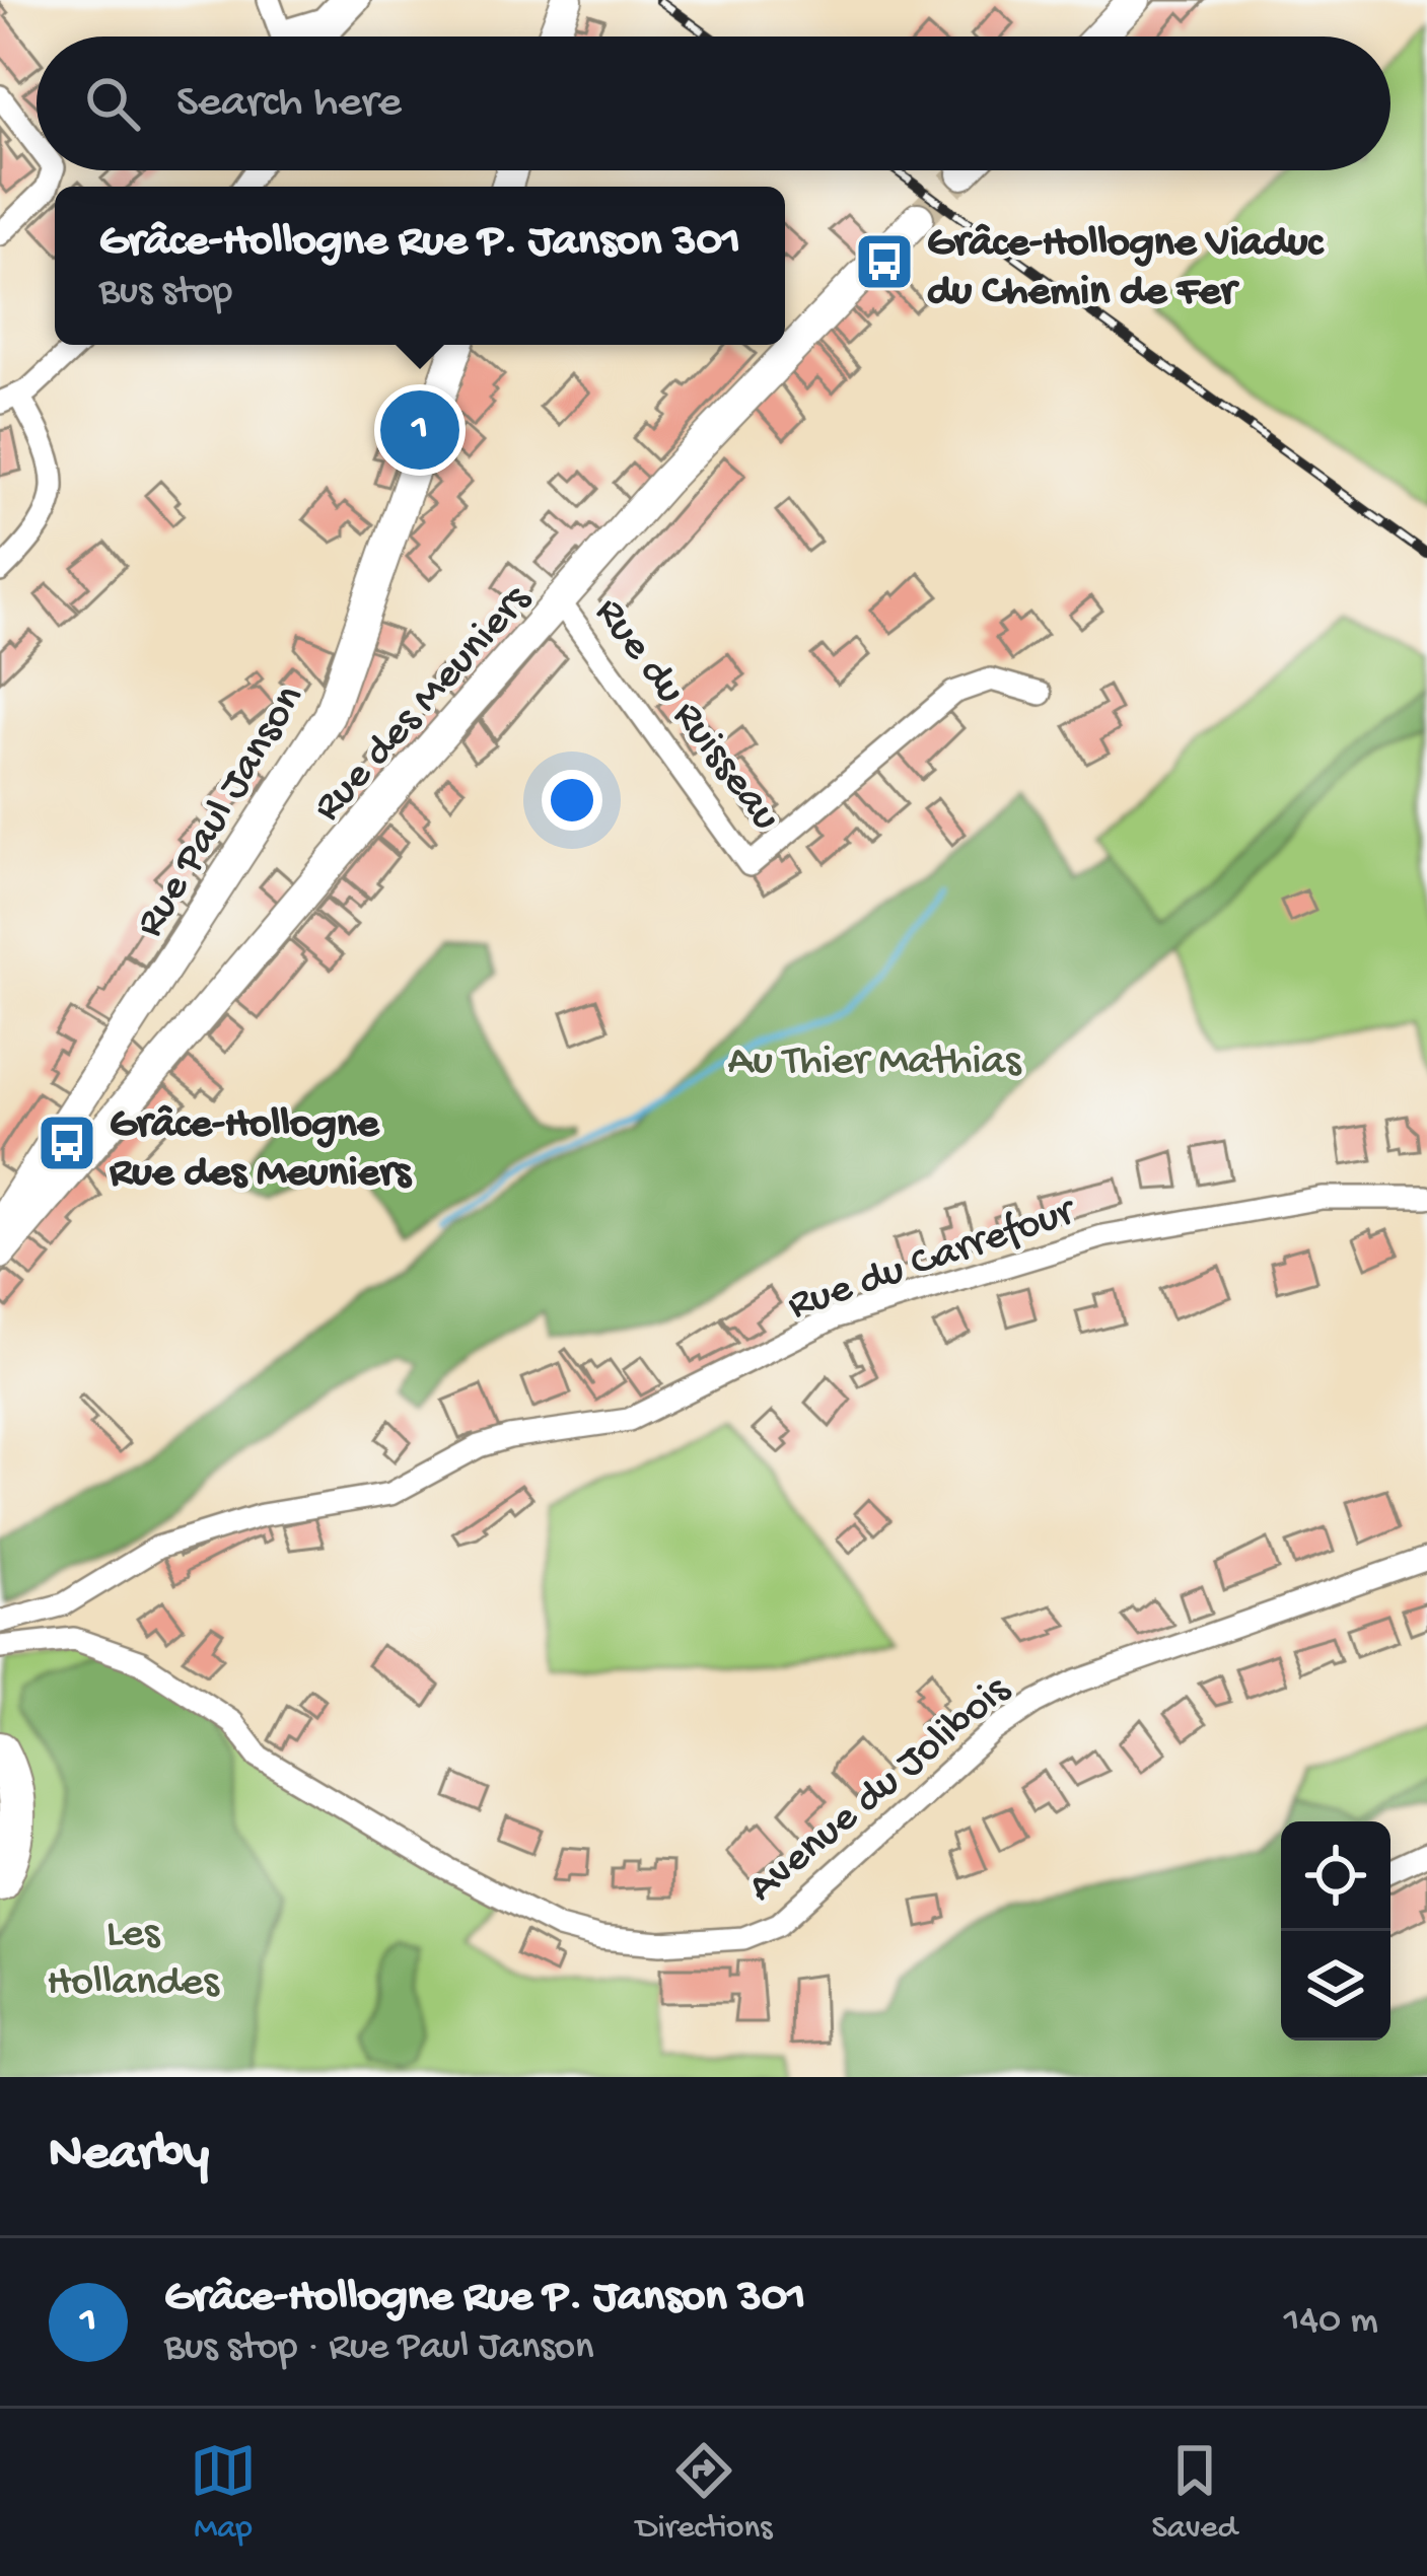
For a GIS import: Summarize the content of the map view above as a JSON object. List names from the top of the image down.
{
  "streets": {
    "street": [
      "Rue des Meuniers",
      "Rue du Ruisseau",
      "Rue Paul Janson",
      "Rue du Carrefour",
      "Avenue du Jolibois"
    ]
  },
  "crossings": [
    ["Rue des Meuniers", "Rue du Ruisseau"]
  ],
  "parks": ["Au Thier Mathias", "Les Hollandes"],
  "places": {
    "bus stop": ["Grâce-Hollogne Viaduc du Chemin de Fer", "Grâce-Hollogne Rue des Meuniers"]
  },
  "page": {
    "search": "Search here",
    "popup": ["Grâce-Hollogne Rue P. Janson 301", "Bus stop"],
    "pins": "1",
    "heading": "Nearby",
    "list": [
      {
        "mark": "1",
        "name": "Grâce-Hollogne Rue P. Janson 301",
        "note": "Bus stop · Rue Paul Janson",
        "value": "140 m"
      }
    ],
    "nav": ["Map", "Directions", "Saved"]
  }
}
